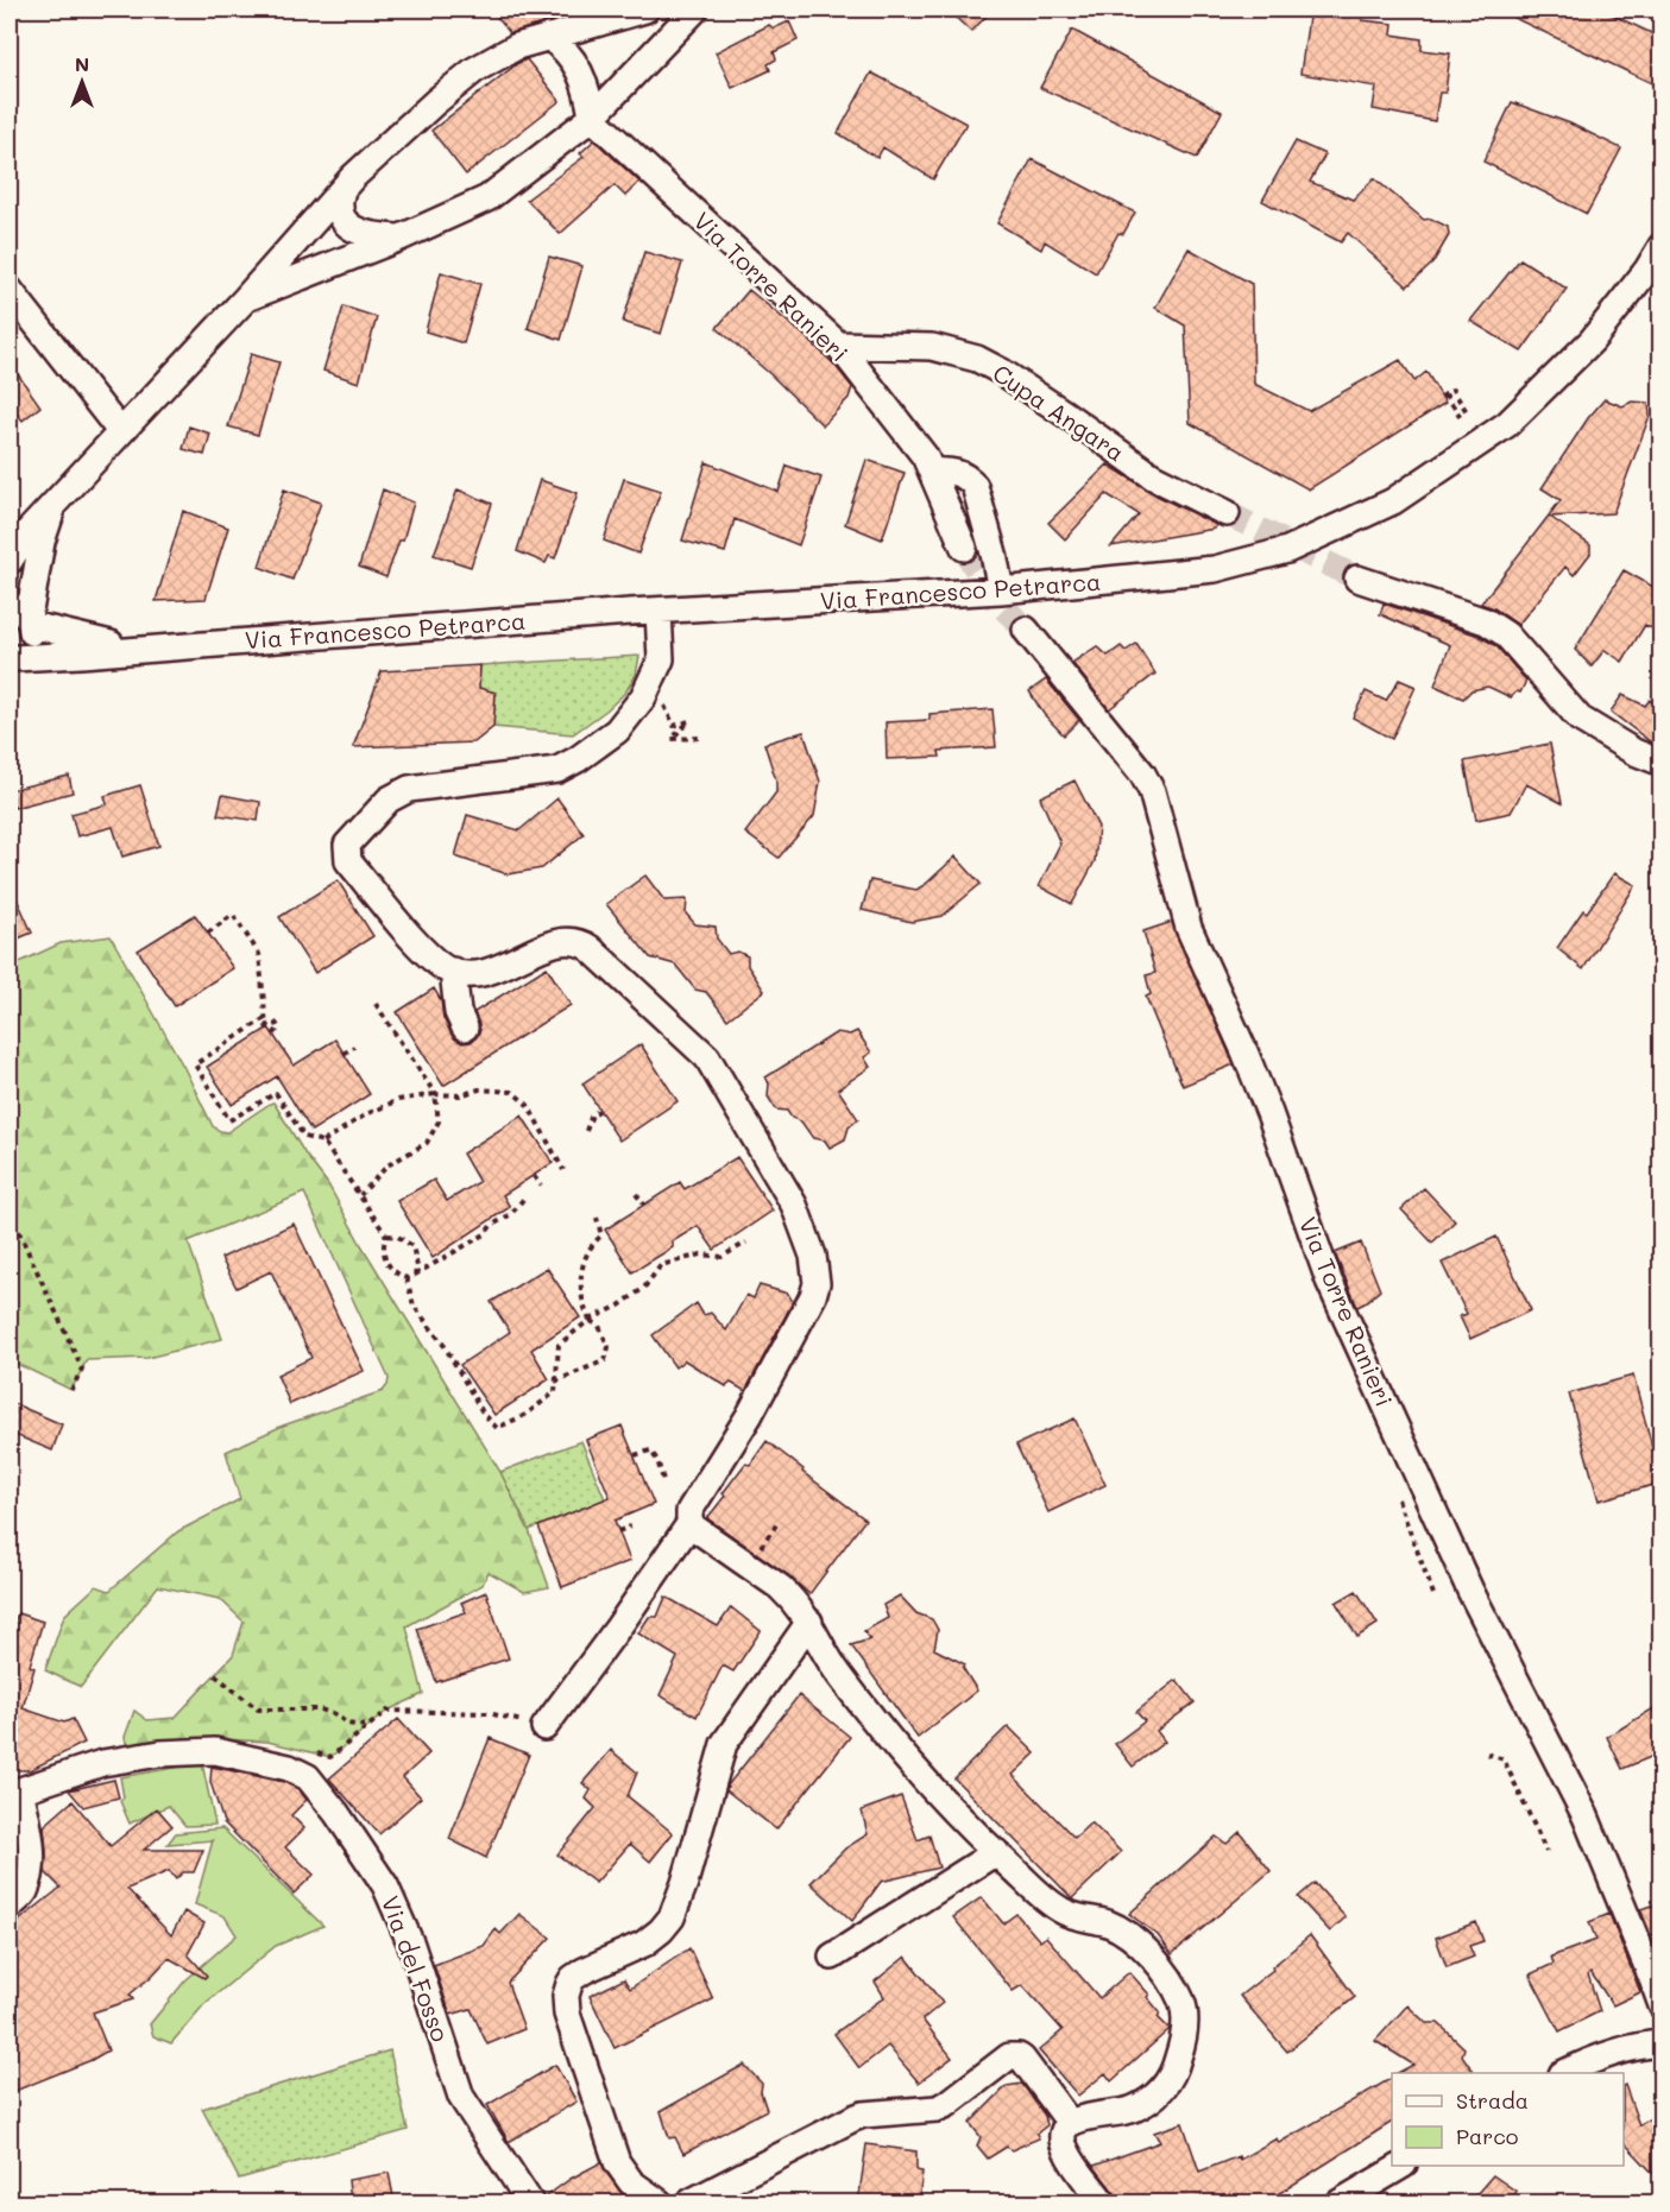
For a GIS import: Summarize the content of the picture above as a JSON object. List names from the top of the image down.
{
  "streets": {
    "street": [
      "Via Torre Ranieri",
      "Cupa Angara",
      "Via Francesco Petrarca",
      "Via del Fosso"
    ]
  },
  "crossings": [
    ["Via Torre Ranieri", "Cupa Angara"]
  ],
  "legend": ["Strada", "Parco"],
  "north": "top"
}
